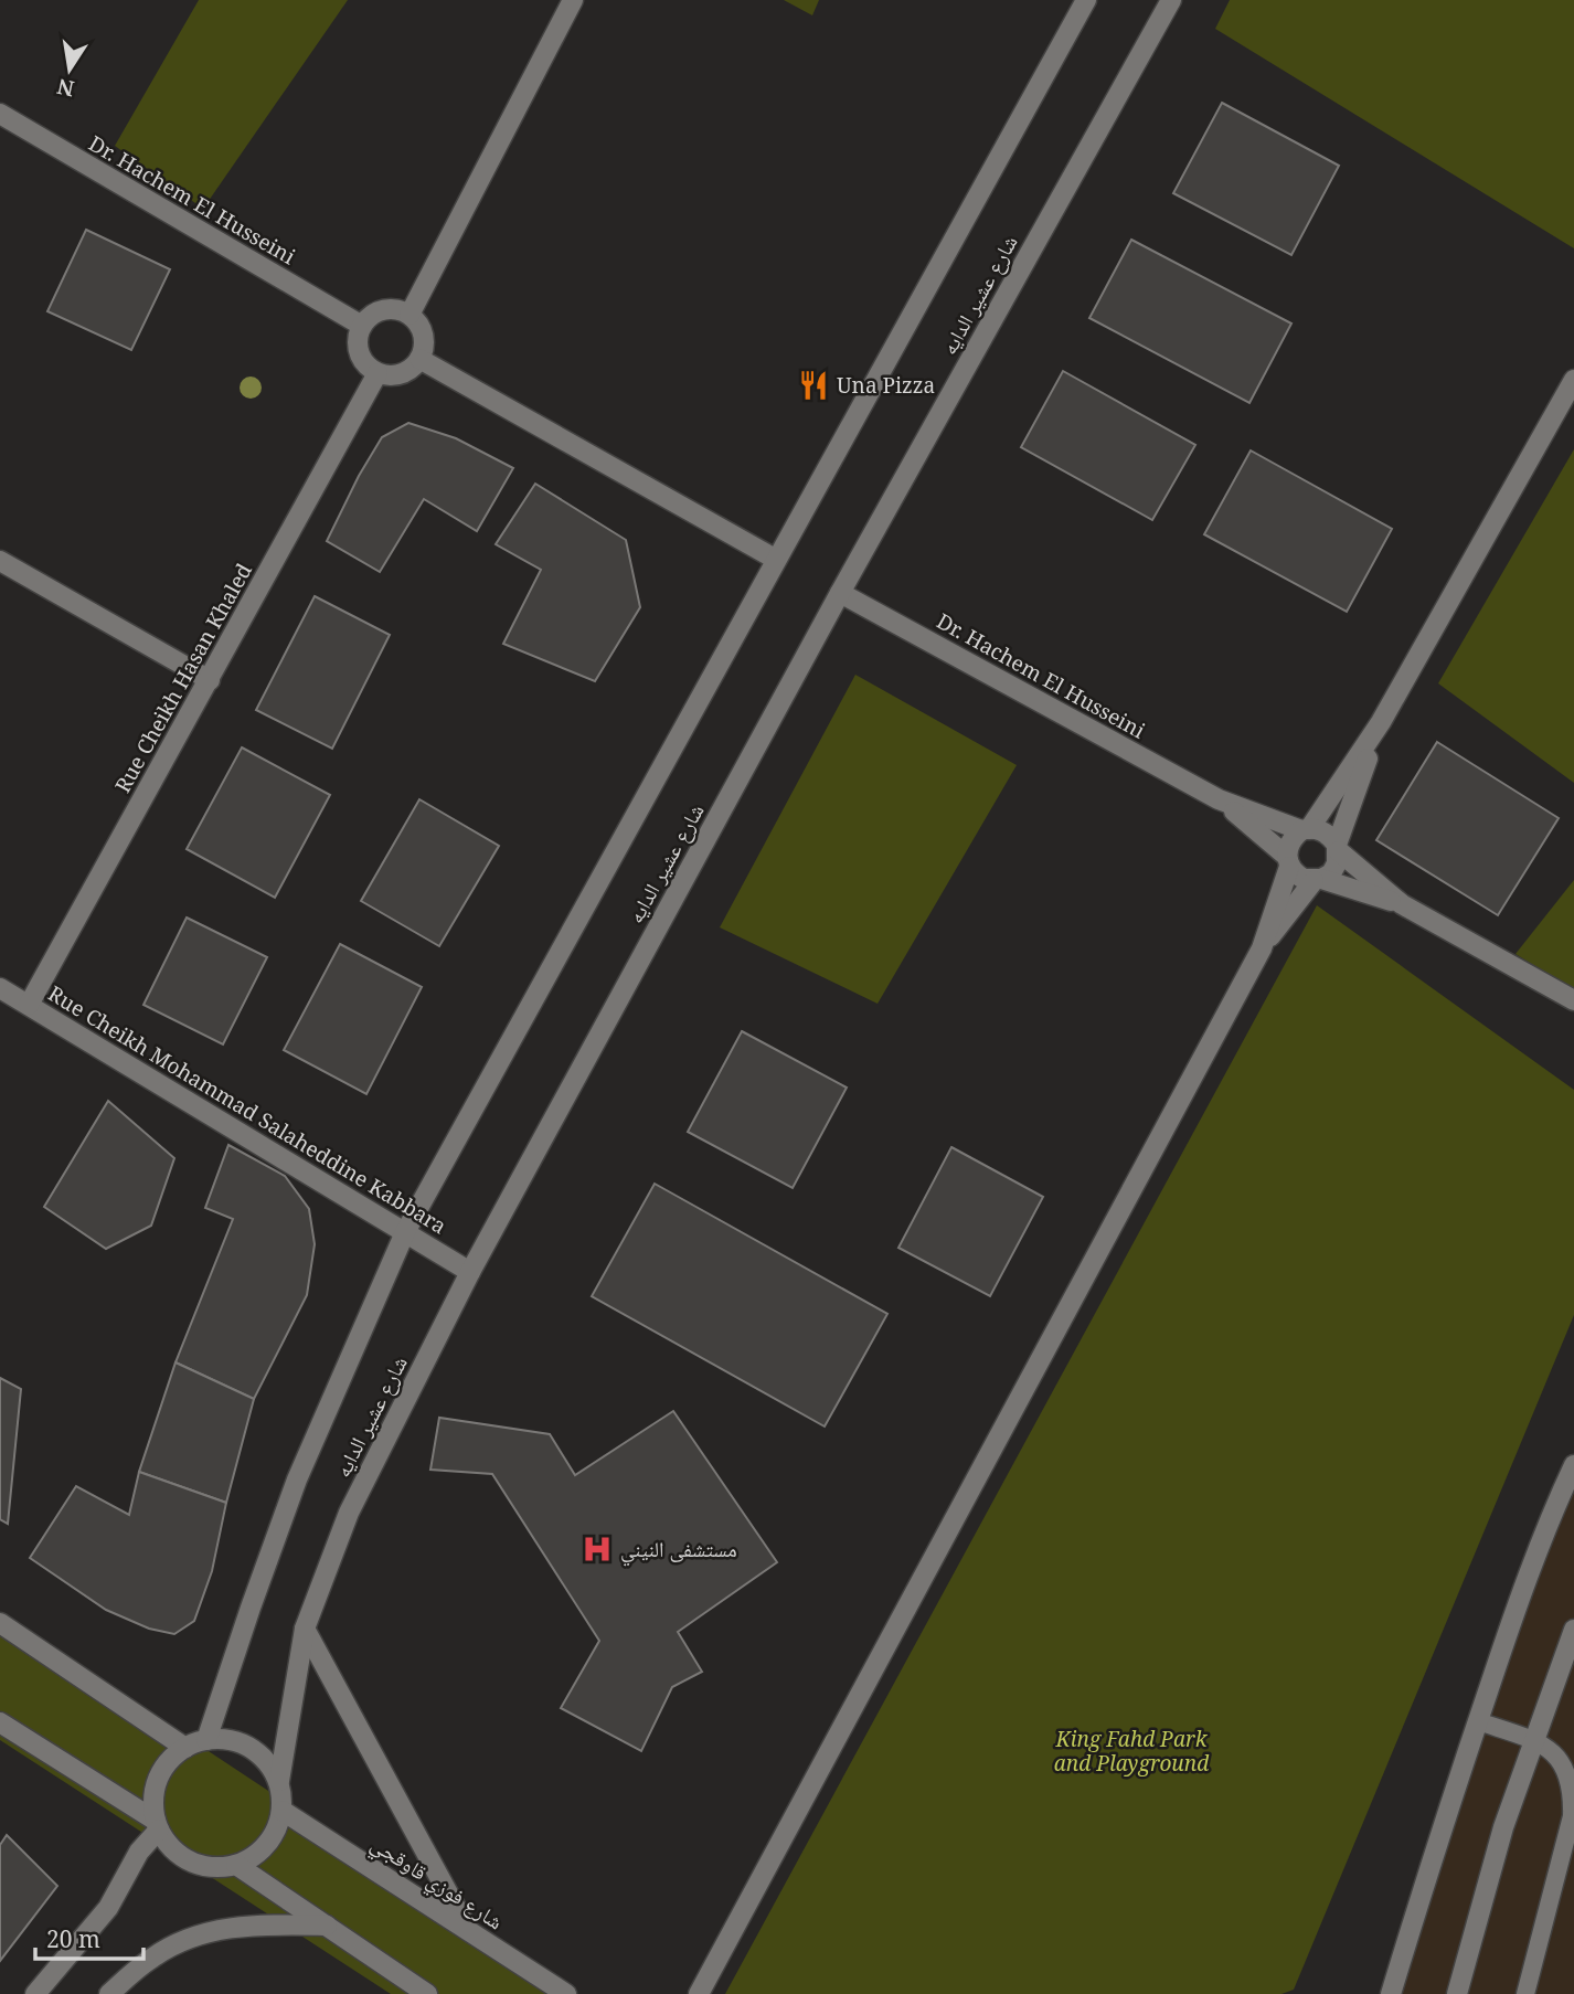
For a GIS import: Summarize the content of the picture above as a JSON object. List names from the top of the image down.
{
  "streets": {
    "street": [
      "Dr. Hachem El Husseini",
      "شارع عشير الدايه",
      "Rue Cheikh Hasan Khaled",
      "Rue Cheikh Mohammad Salaheddine Kabbara",
      "شارع فوزي قاوقجي"
    ]
  },
  "crossings": [
    ["Dr. Hachem El Husseini", "شارع عشير الدايه"],
    ["Dr. Hachem El Husseini", "Rue Cheikh Hasan Khaled"],
    ["شارع عشير الدايه", "Rue Cheikh Mohammad Salaheddine Kabbara"],
    ["شارع عشير الدايه", "شارع فوزي قاوقجي"],
    ["Rue Cheikh Hasan Khaled", "Rue Cheikh Mohammad Salaheddine Kabbara"]
  ],
  "parks": ["King Fahd Park and Playground"],
  "places": {
    "restaurant": ["Una Pizza"],
    "hospital": ["مستشفى النيني"]
  },
  "scale_bar": "20 m",
  "north": "bottom"
}
